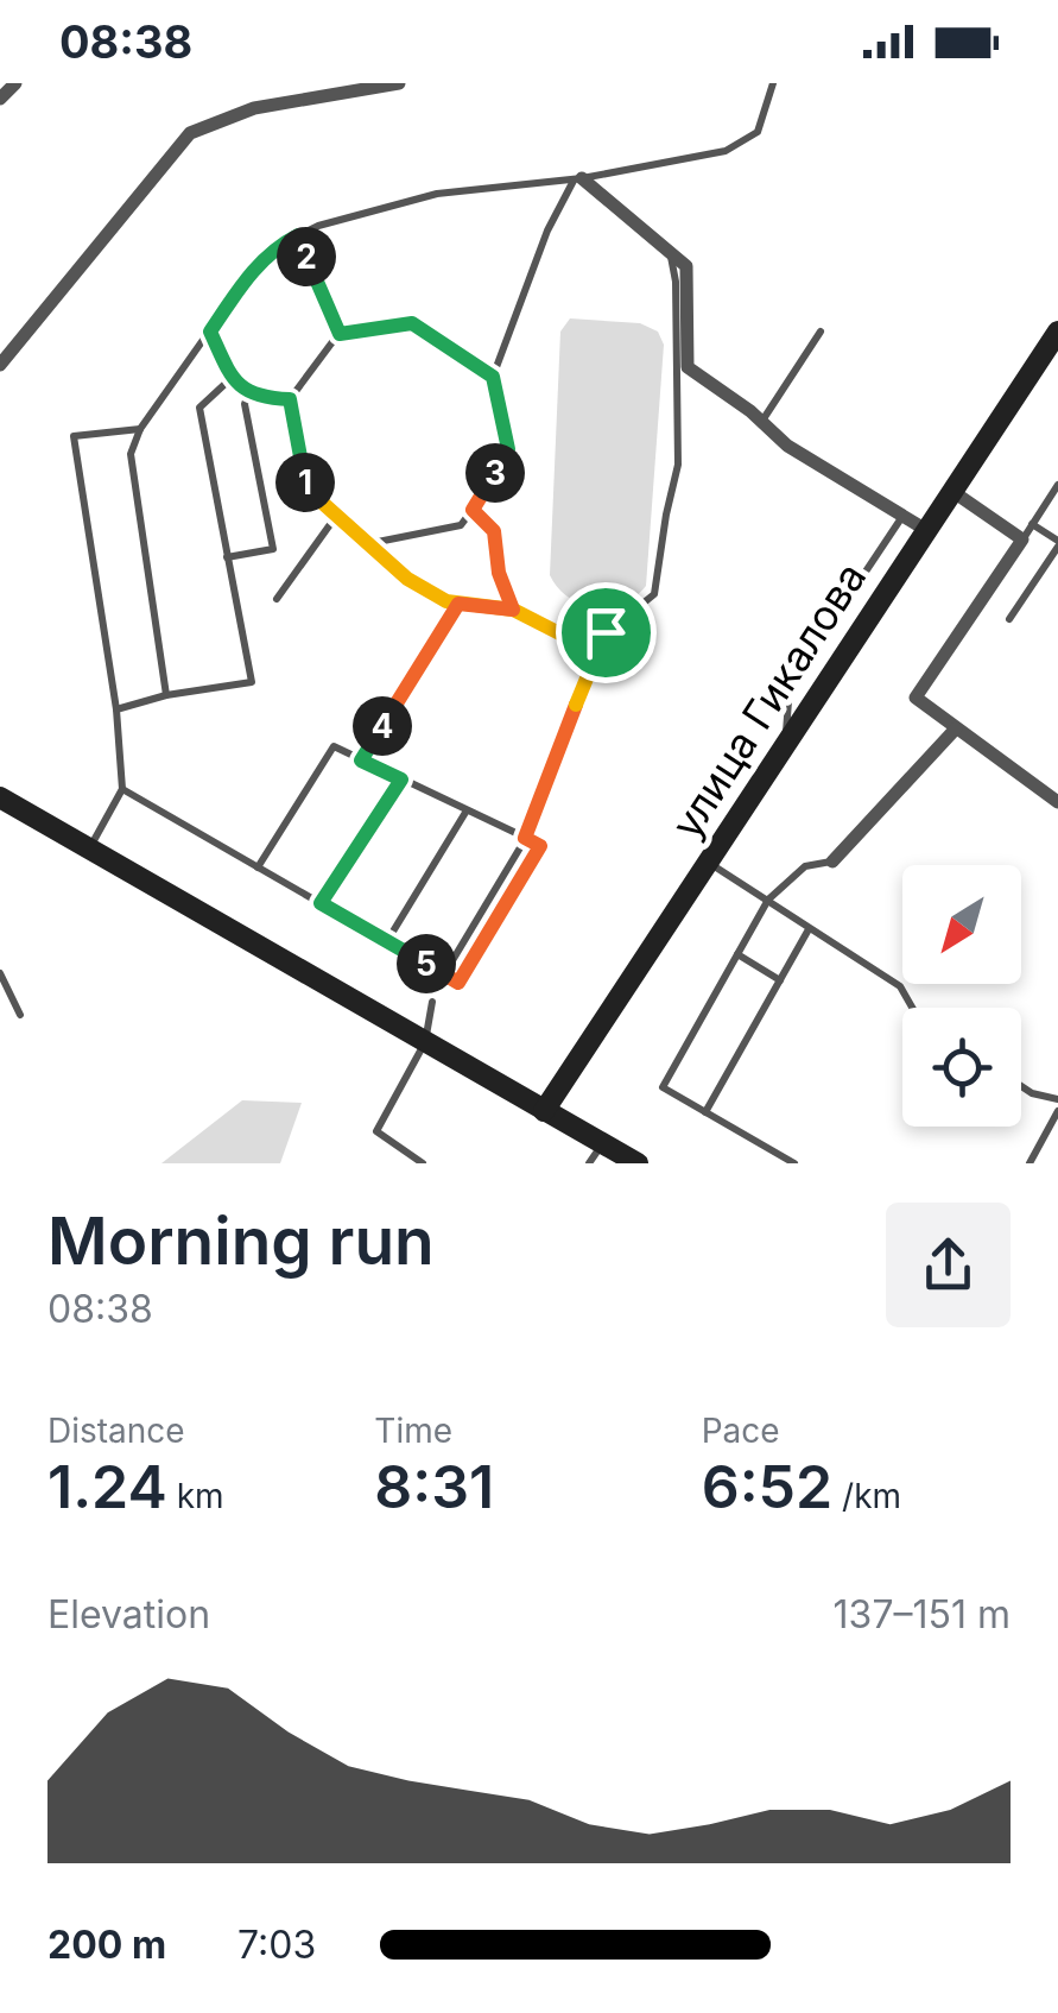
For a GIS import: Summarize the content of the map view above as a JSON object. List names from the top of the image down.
{
  "streets": {
    "main road": ["улица Гикалова"]
  },
  "north": "bottom left",
  "page": {
    "status": "08:38",
    "pins": [
      "2",
      "3",
      "1",
      "4",
      "5"
    ],
    "heading": ["Morning run", "08:38"],
    "stats": [
      ["Distance", "1.24 km"],
      ["Time", "8:31"],
      ["Pace", "6:52 /km"]
    ],
    "chart": ["Elevation", "137–151 m"],
    "list": [
      {
        "name": "200 m",
        "note": "7:03"
      }
    ]
  }
}
